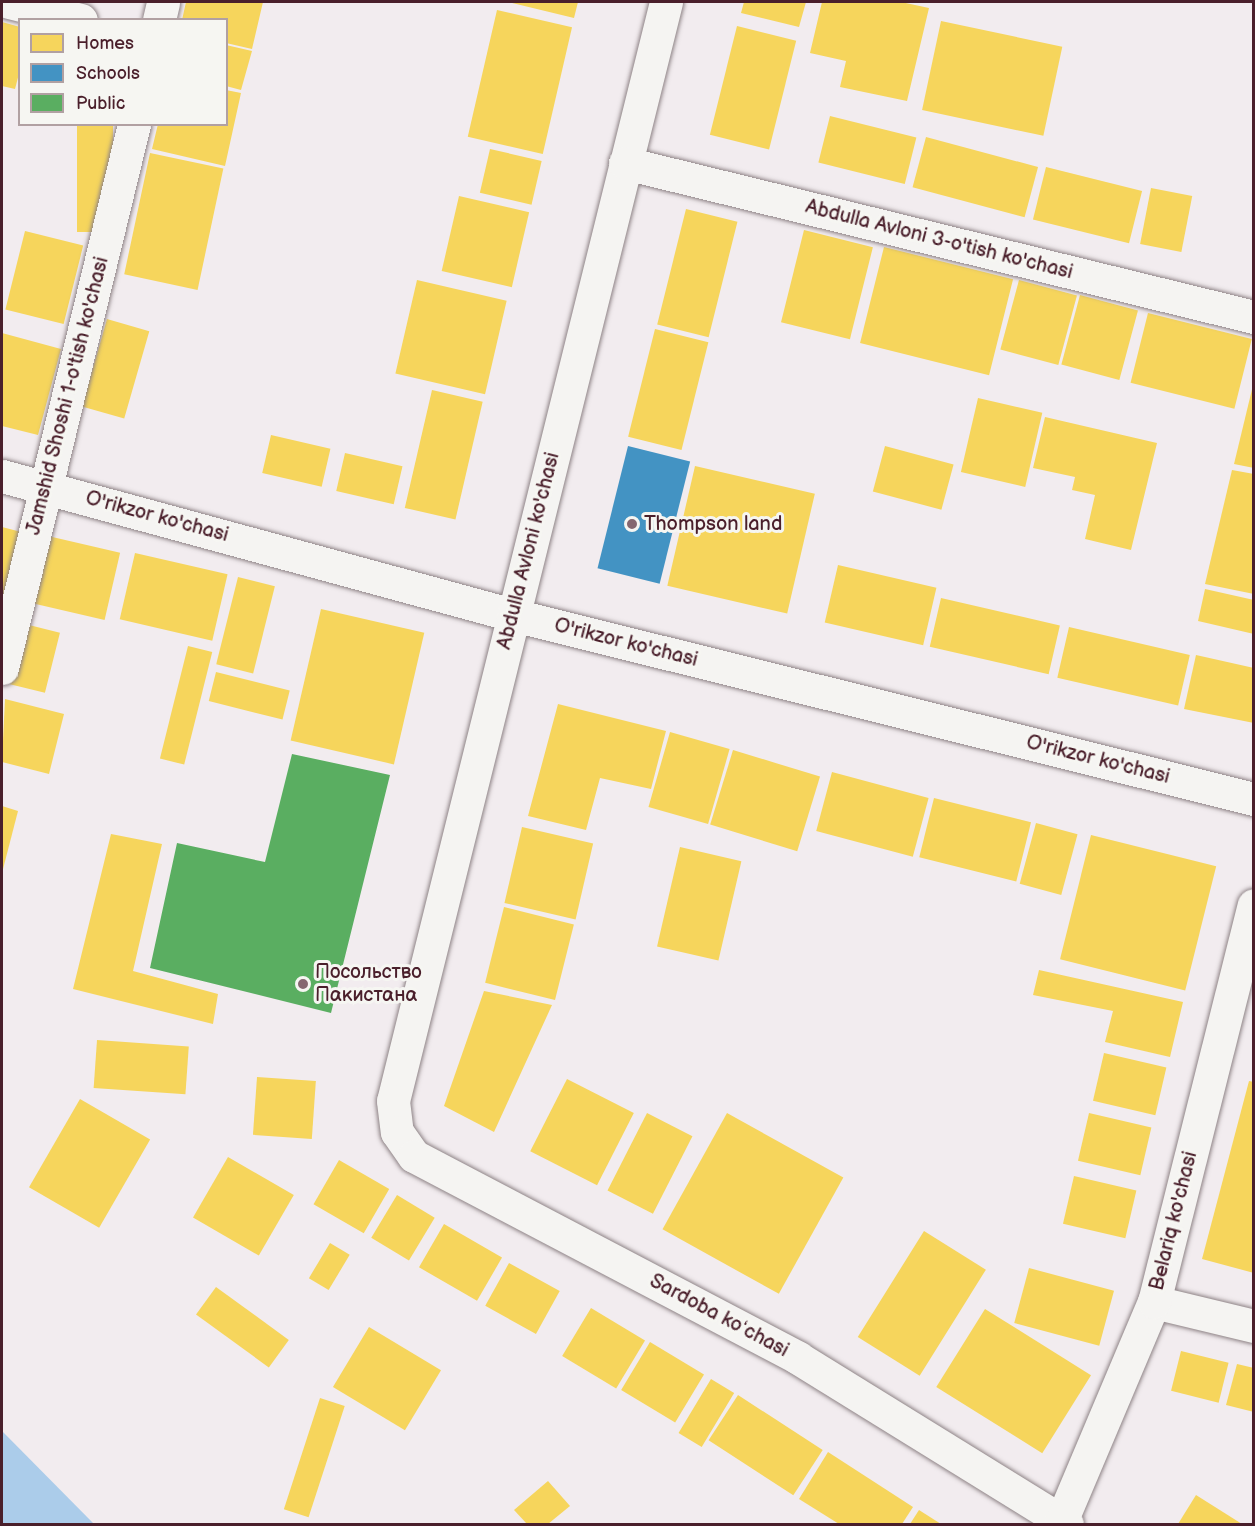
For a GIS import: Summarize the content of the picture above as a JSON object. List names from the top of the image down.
{
  "streets": {
    "street": [
      "Abdulla Avloni 3-o'tish ko'chasi",
      "Jamshid Shoshi 1-o'tish ko'chasi",
      "O'rikzor ko'chasi",
      "Abdulla Avloni ko'chasi",
      "Belariq ko'chasi",
      "Sardoba koʻchasi"
    ]
  },
  "crossings": [
    ["Abdulla Avloni 3-o'tish ko'chasi", "Abdulla Avloni ko'chasi"],
    ["Jamshid Shoshi 1-o'tish ko'chasi", "O'rikzor ko'chasi"],
    ["O'rikzor ko'chasi", "Abdulla Avloni ko'chasi"],
    ["Abdulla Avloni ko'chasi", "Sardoba koʻchasi"],
    ["Belariq ko'chasi", "Sardoba koʻchasi"]
  ],
  "places": ["Thompson land", "Посольство Пакистана"],
  "legend": ["Homes", "Schools", "Public"]
}
